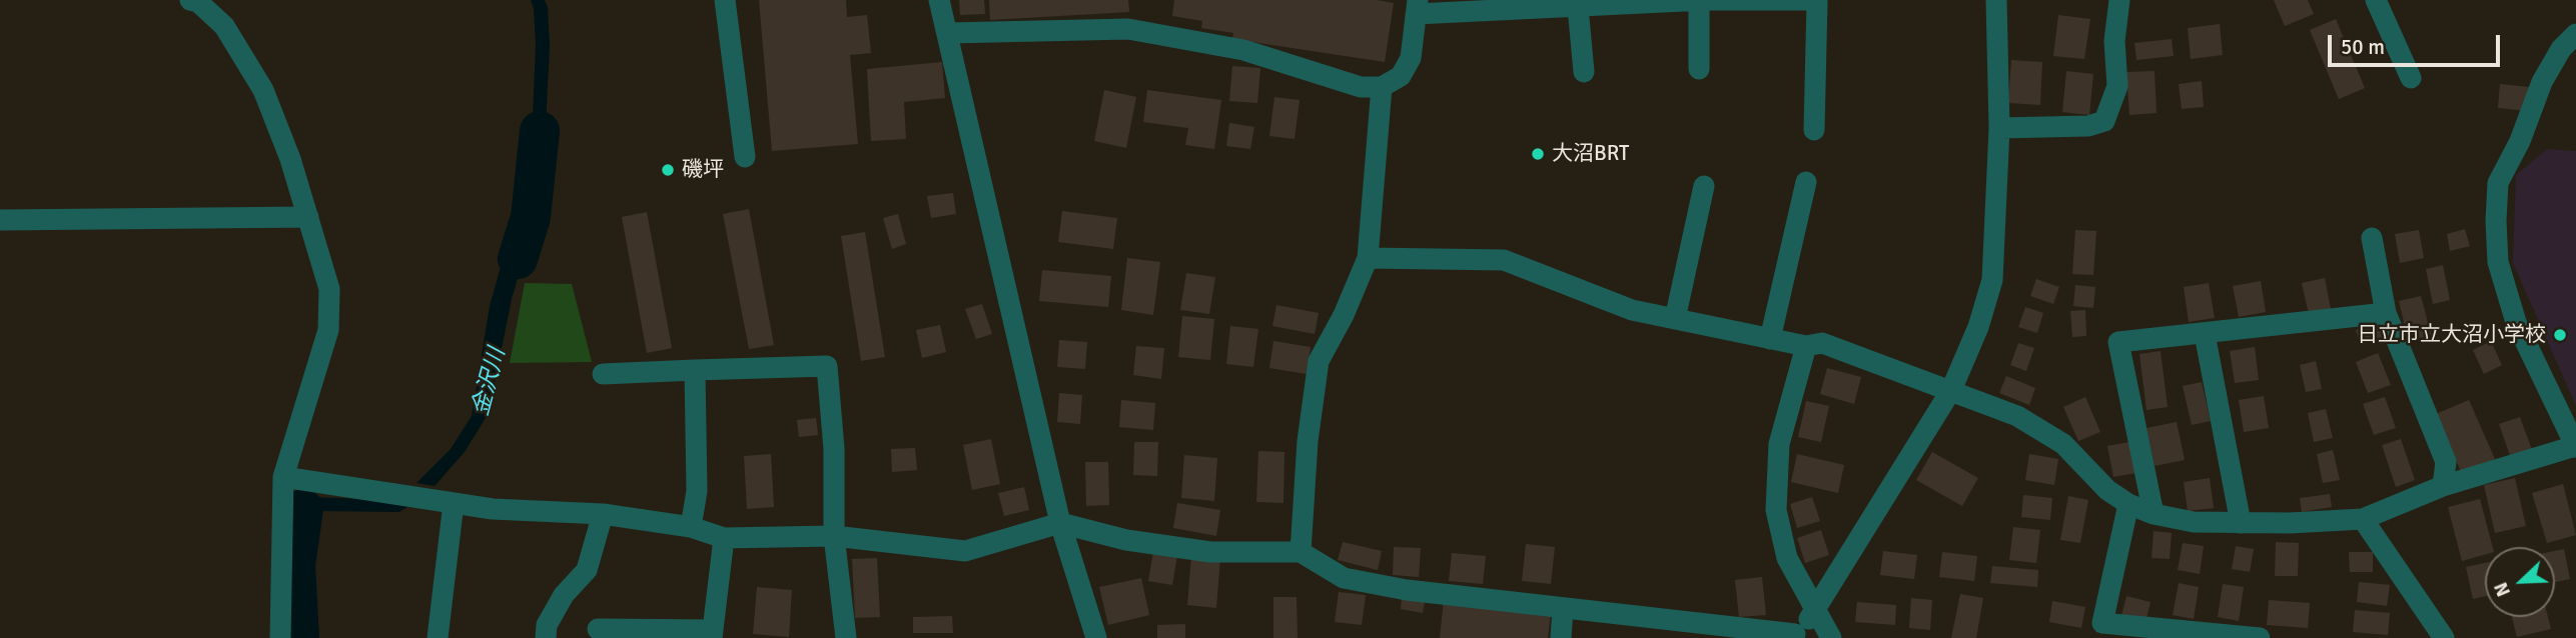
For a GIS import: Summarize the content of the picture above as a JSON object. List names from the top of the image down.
{
  "water": ["金沢川"],
  "places": ["大沼BRT", "磯坪", "日立市立大沼小学校"],
  "scale_bar": "50 m",
  "north": "bottom left"
}
